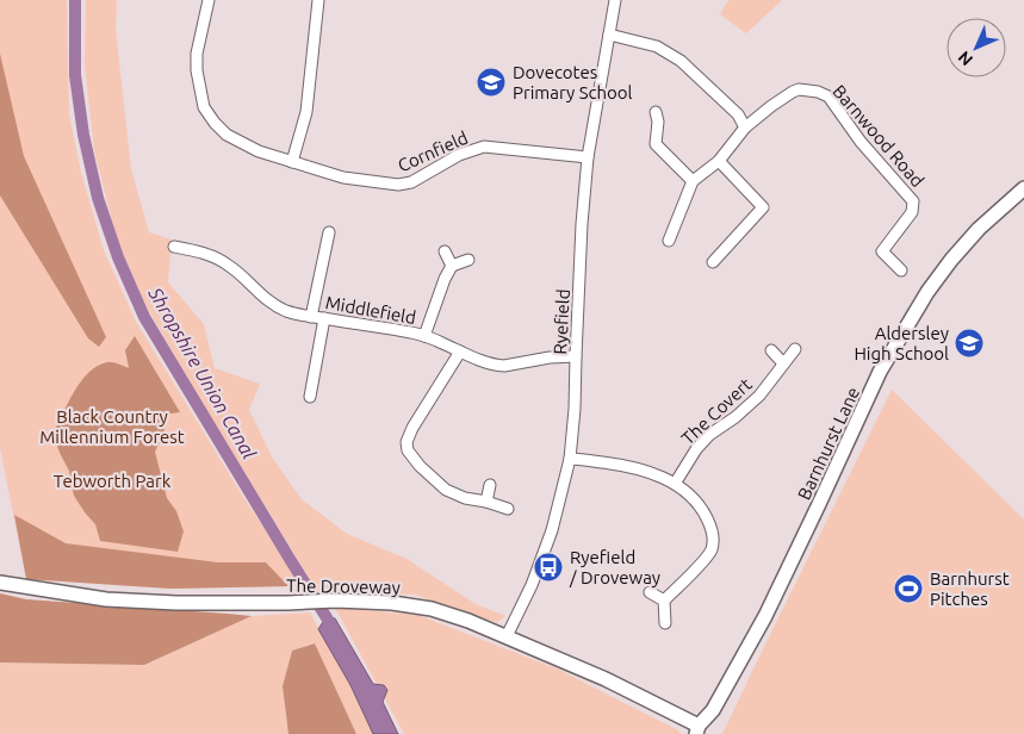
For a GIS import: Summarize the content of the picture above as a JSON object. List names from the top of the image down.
{
  "streets": {
    "street": [
      "Barnwood Road",
      "Cornfield",
      "Middlefield",
      "Ryefield",
      "The Covert",
      "Barnhurst Lane",
      "The Droveway"
    ]
  },
  "crossings": [
    ["Cornfield", "Ryefield"],
    ["Middlefield", "Ryefield"],
    ["Ryefield", "The Droveway"],
    ["Barnhurst Lane", "The Droveway"]
  ],
  "water": ["Shropshire Union Canal"],
  "parks": ["Black Country Millennium Forest", "Tebworth Park"],
  "places": {
    "school or university": ["Dovecotes Primary School", "Aldersley High School"],
    "bus stop": ["Ryefield / Droveway"],
    "sports": ["Barnhurst Pitches"]
  },
  "north": "bottom left"
}
